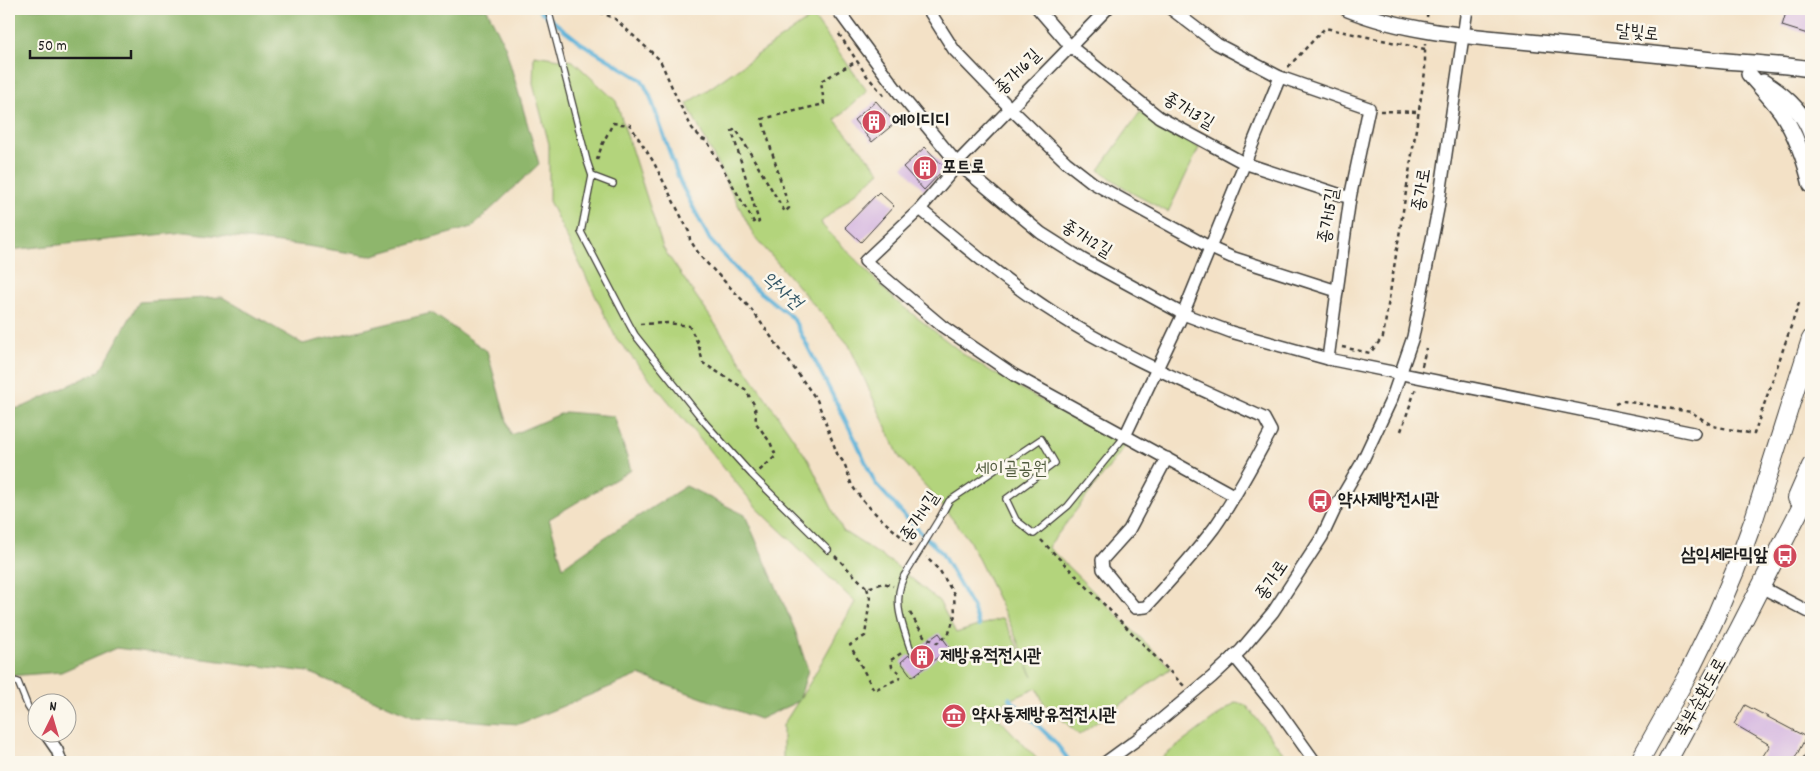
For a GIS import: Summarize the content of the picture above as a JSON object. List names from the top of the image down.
{
  "streets": {
    "main road": ["달빛로", "북부순환도로"],
    "street": [
      "종가16길",
      "종가13길",
      "종가로",
      "종가15길",
      "종가12길"
    ],
    "lane": ["종가14길"]
  },
  "crossings": [
    ["달빛로", "종가로"],
    ["종가16길", "종가13길"],
    ["종가16길", "종가12길"],
    ["종가13길", "종가15길"],
    ["종가로", "종가12길"],
    ["종가15길", "종가12길"]
  ],
  "water": ["약사천"],
  "parks": ["세이골공원"],
  "places": {
    "building": ["에이디디", "포트로", "제방유적전시관"],
    "bus stop": ["약사제방전시관", "삼익세라믹앞"],
    "museum": ["약사동제방유적전시관"]
  },
  "scale_bar": "50 m",
  "north": "top"
}
